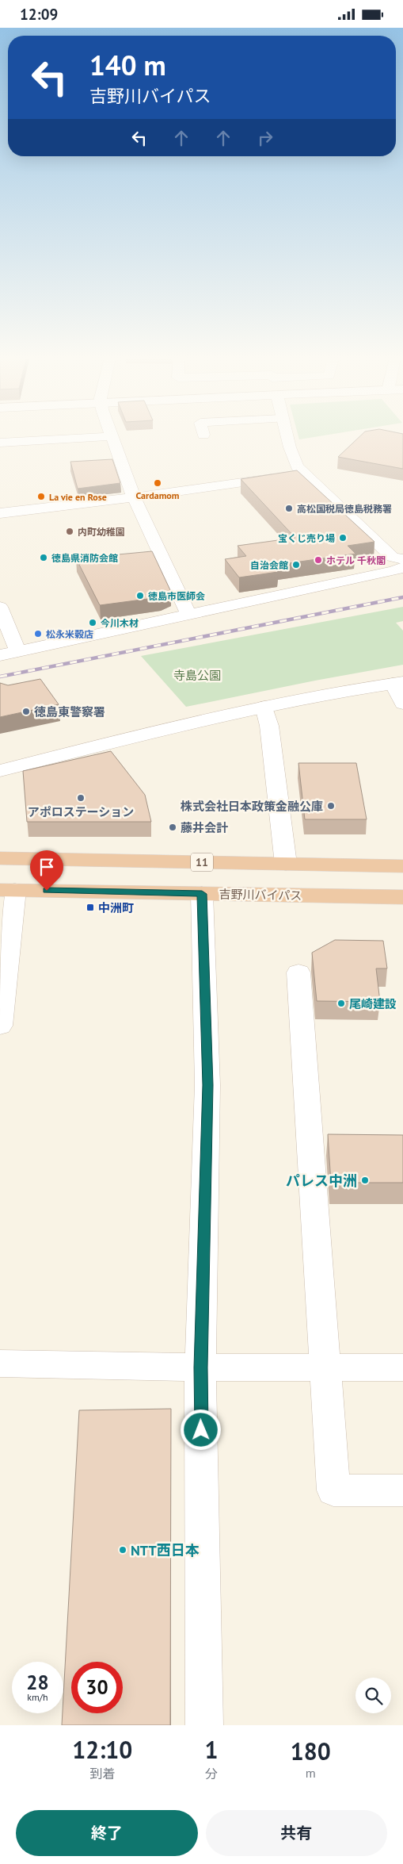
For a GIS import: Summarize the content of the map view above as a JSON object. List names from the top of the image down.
{
  "streets": {
    "highway": ["11", "吉野川バイパス"]
  },
  "parks": ["寺島公園"],
  "places": {
    "other": [
      "Cardamom",
      "La vie en Rose",
      "高松国税局徳島税務署",
      "内町幼稚園",
      "宝くじ売り場",
      "徳島県消防会館",
      "ホテル 千秋閣",
      "自治会館",
      "徳島市医師会",
      "今川木材",
      "松永米穀店",
      "徳島東警察署",
      "アポロステーション",
      "株式会社日本政策金融公庫",
      "藤井会計",
      "尾崎建設",
      "パレス中洲",
      "NTT西日本"
    ],
    "transit": ["中洲町"]
  },
  "page": {
    "status": "12:09",
    "turn": ["140 m", "吉野川バイパス"],
    "speed": "28 km/h",
    "limit": "30",
    "eta": [
      "12:10",
      "到着",
      "1",
      "分",
      "180",
      "m"
    ],
    "buttons": ["終了", "共有"]
  }
}
